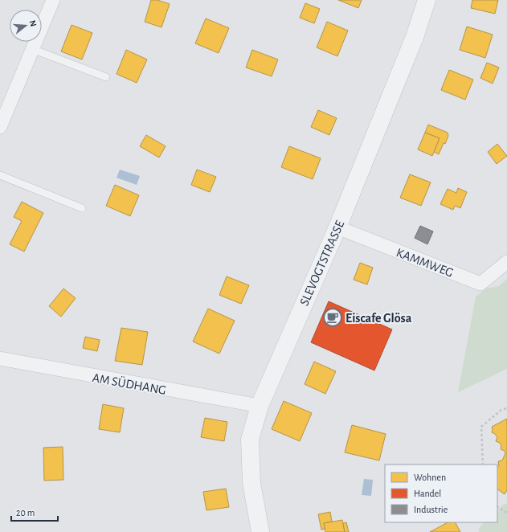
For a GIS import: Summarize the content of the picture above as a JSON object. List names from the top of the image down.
{
  "streets": {
    "street": ["KAMMWEG", "SLEVOGTSTRASSE", "AM SÜDHANG"]
  },
  "crossings": [
    ["KAMMWEG", "SLEVOGTSTRASSE"],
    ["SLEVOGTSTRASSE", "AM SÜDHANG"]
  ],
  "places": {
    "cafe": ["Eiscafe Glösa"]
  },
  "legend": ["Wohnen", "Handel", "Industrie"],
  "scale_bar": "20 m",
  "north": "right"
}
